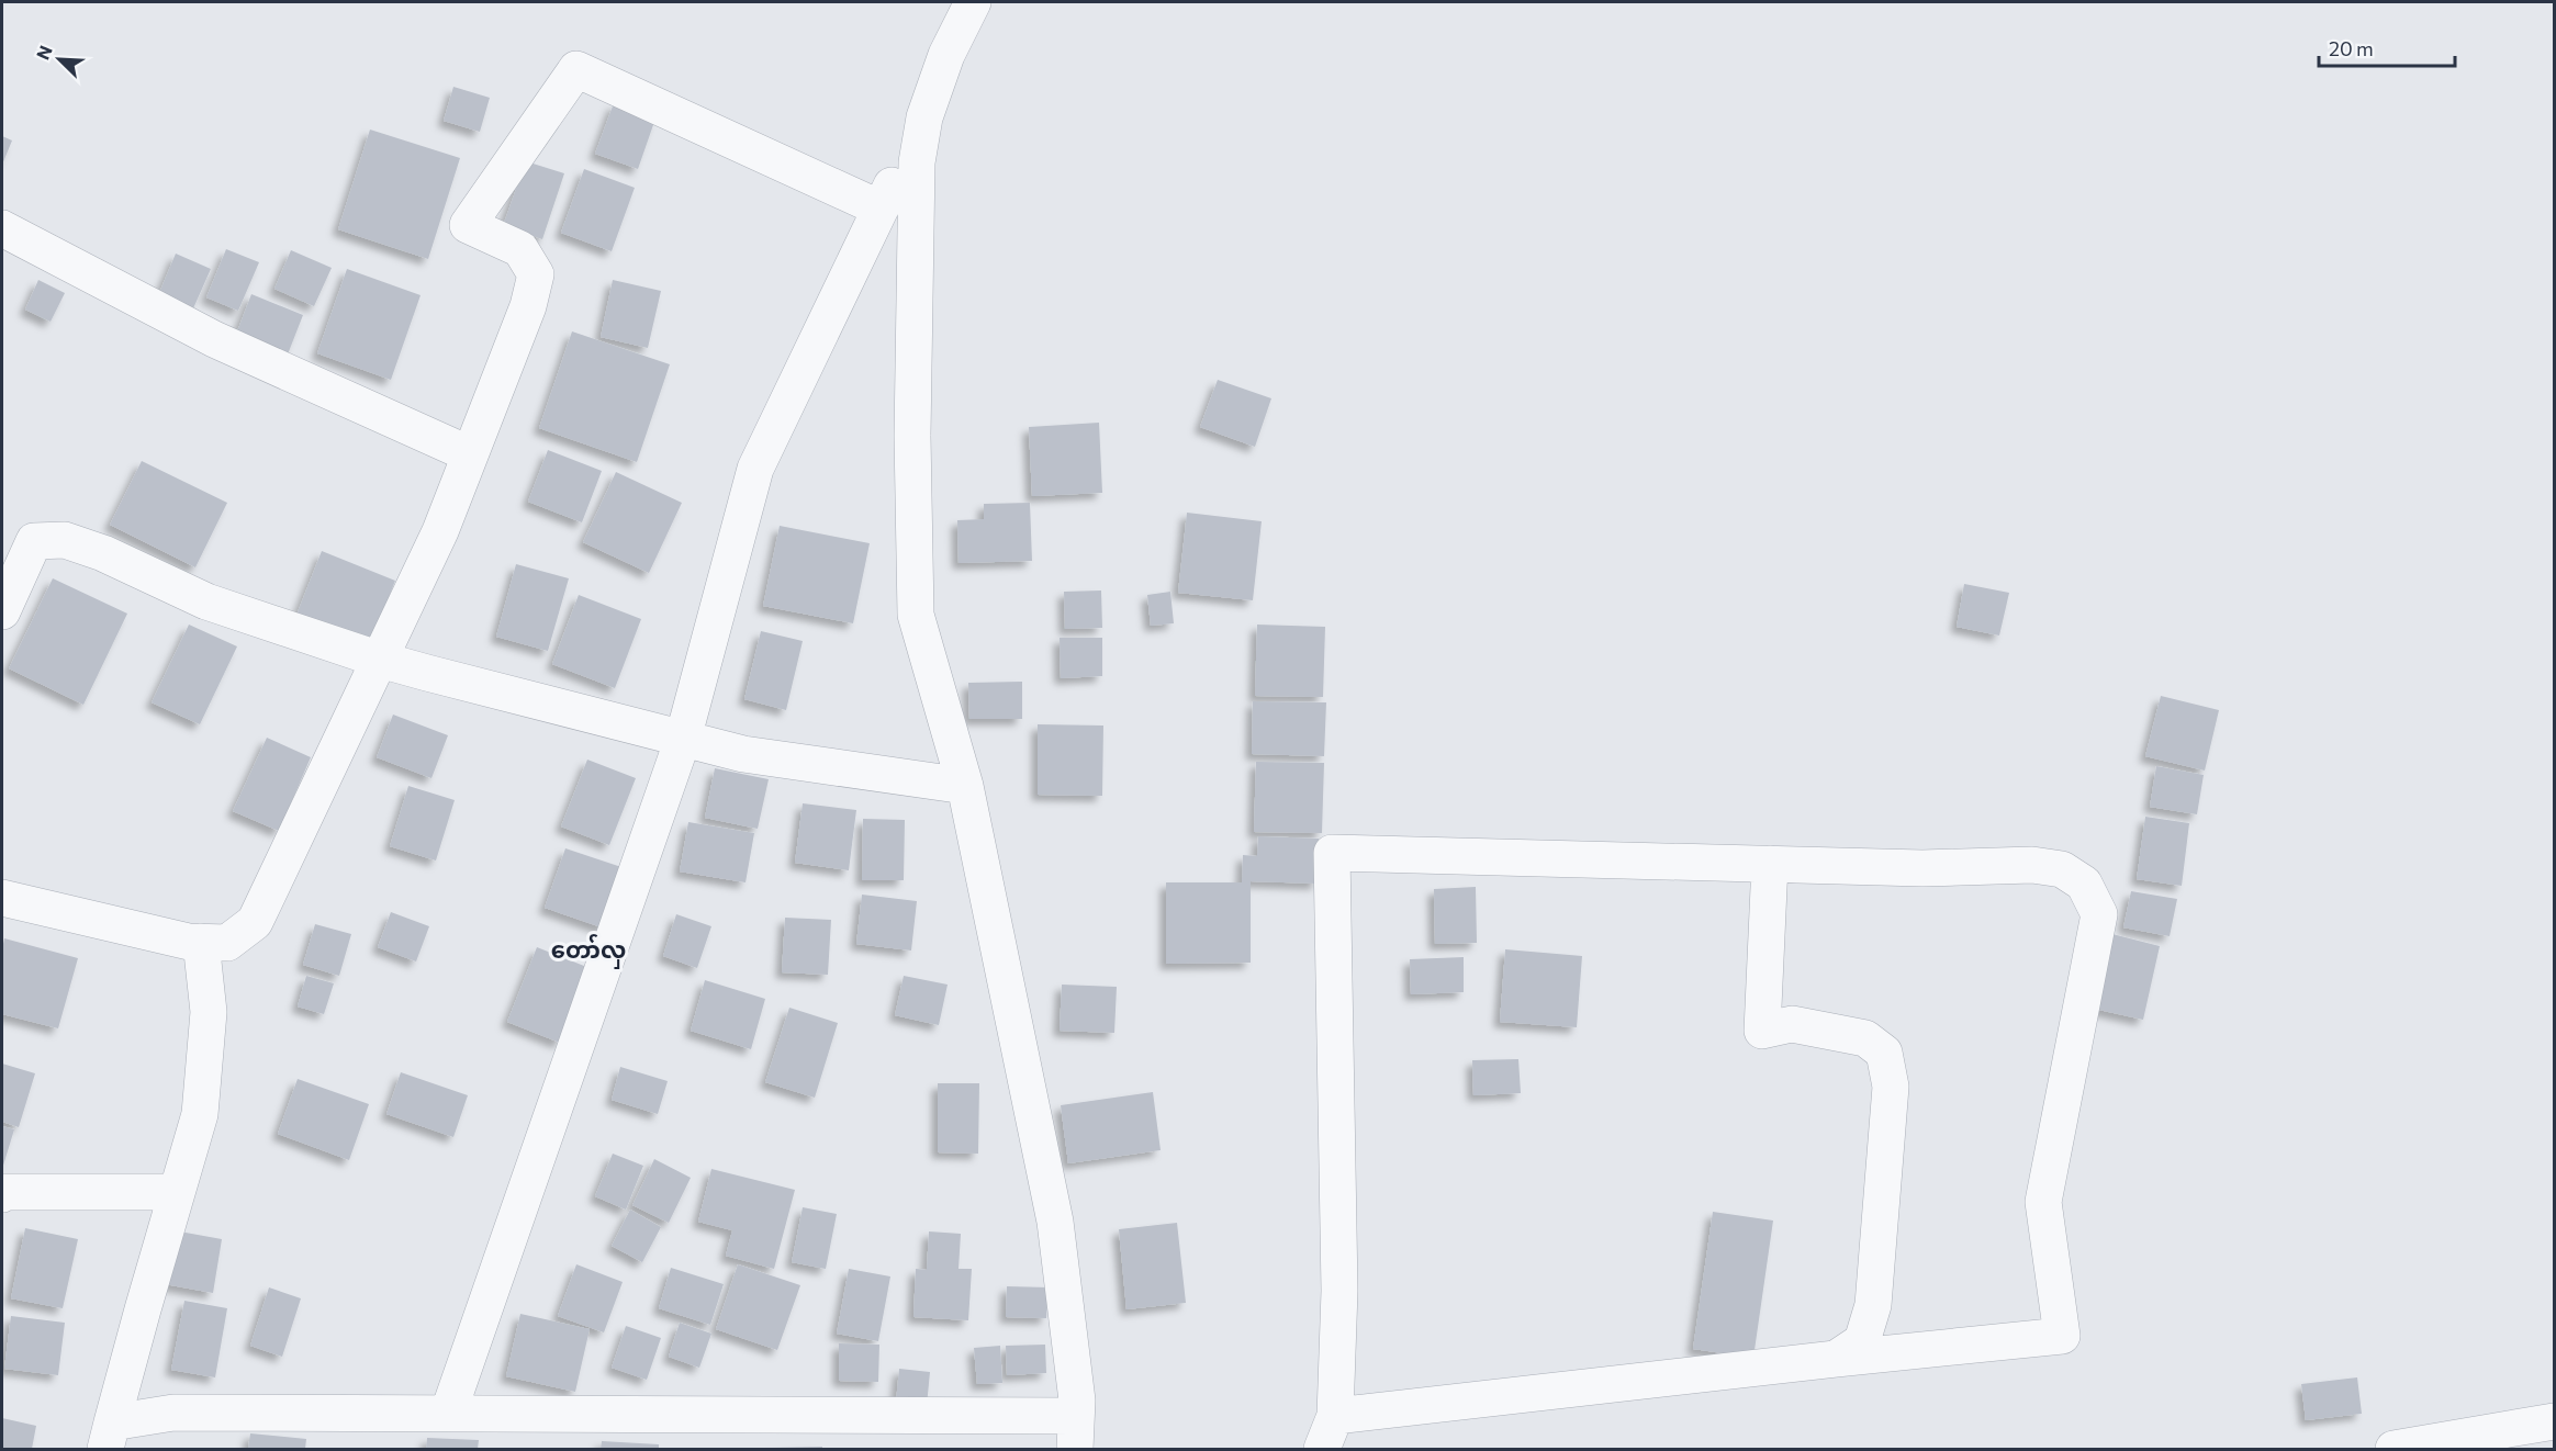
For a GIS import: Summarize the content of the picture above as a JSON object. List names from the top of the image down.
{
  "districts": ["တော်လှ"],
  "scale_bar": "20 m",
  "north": "top left"
}
